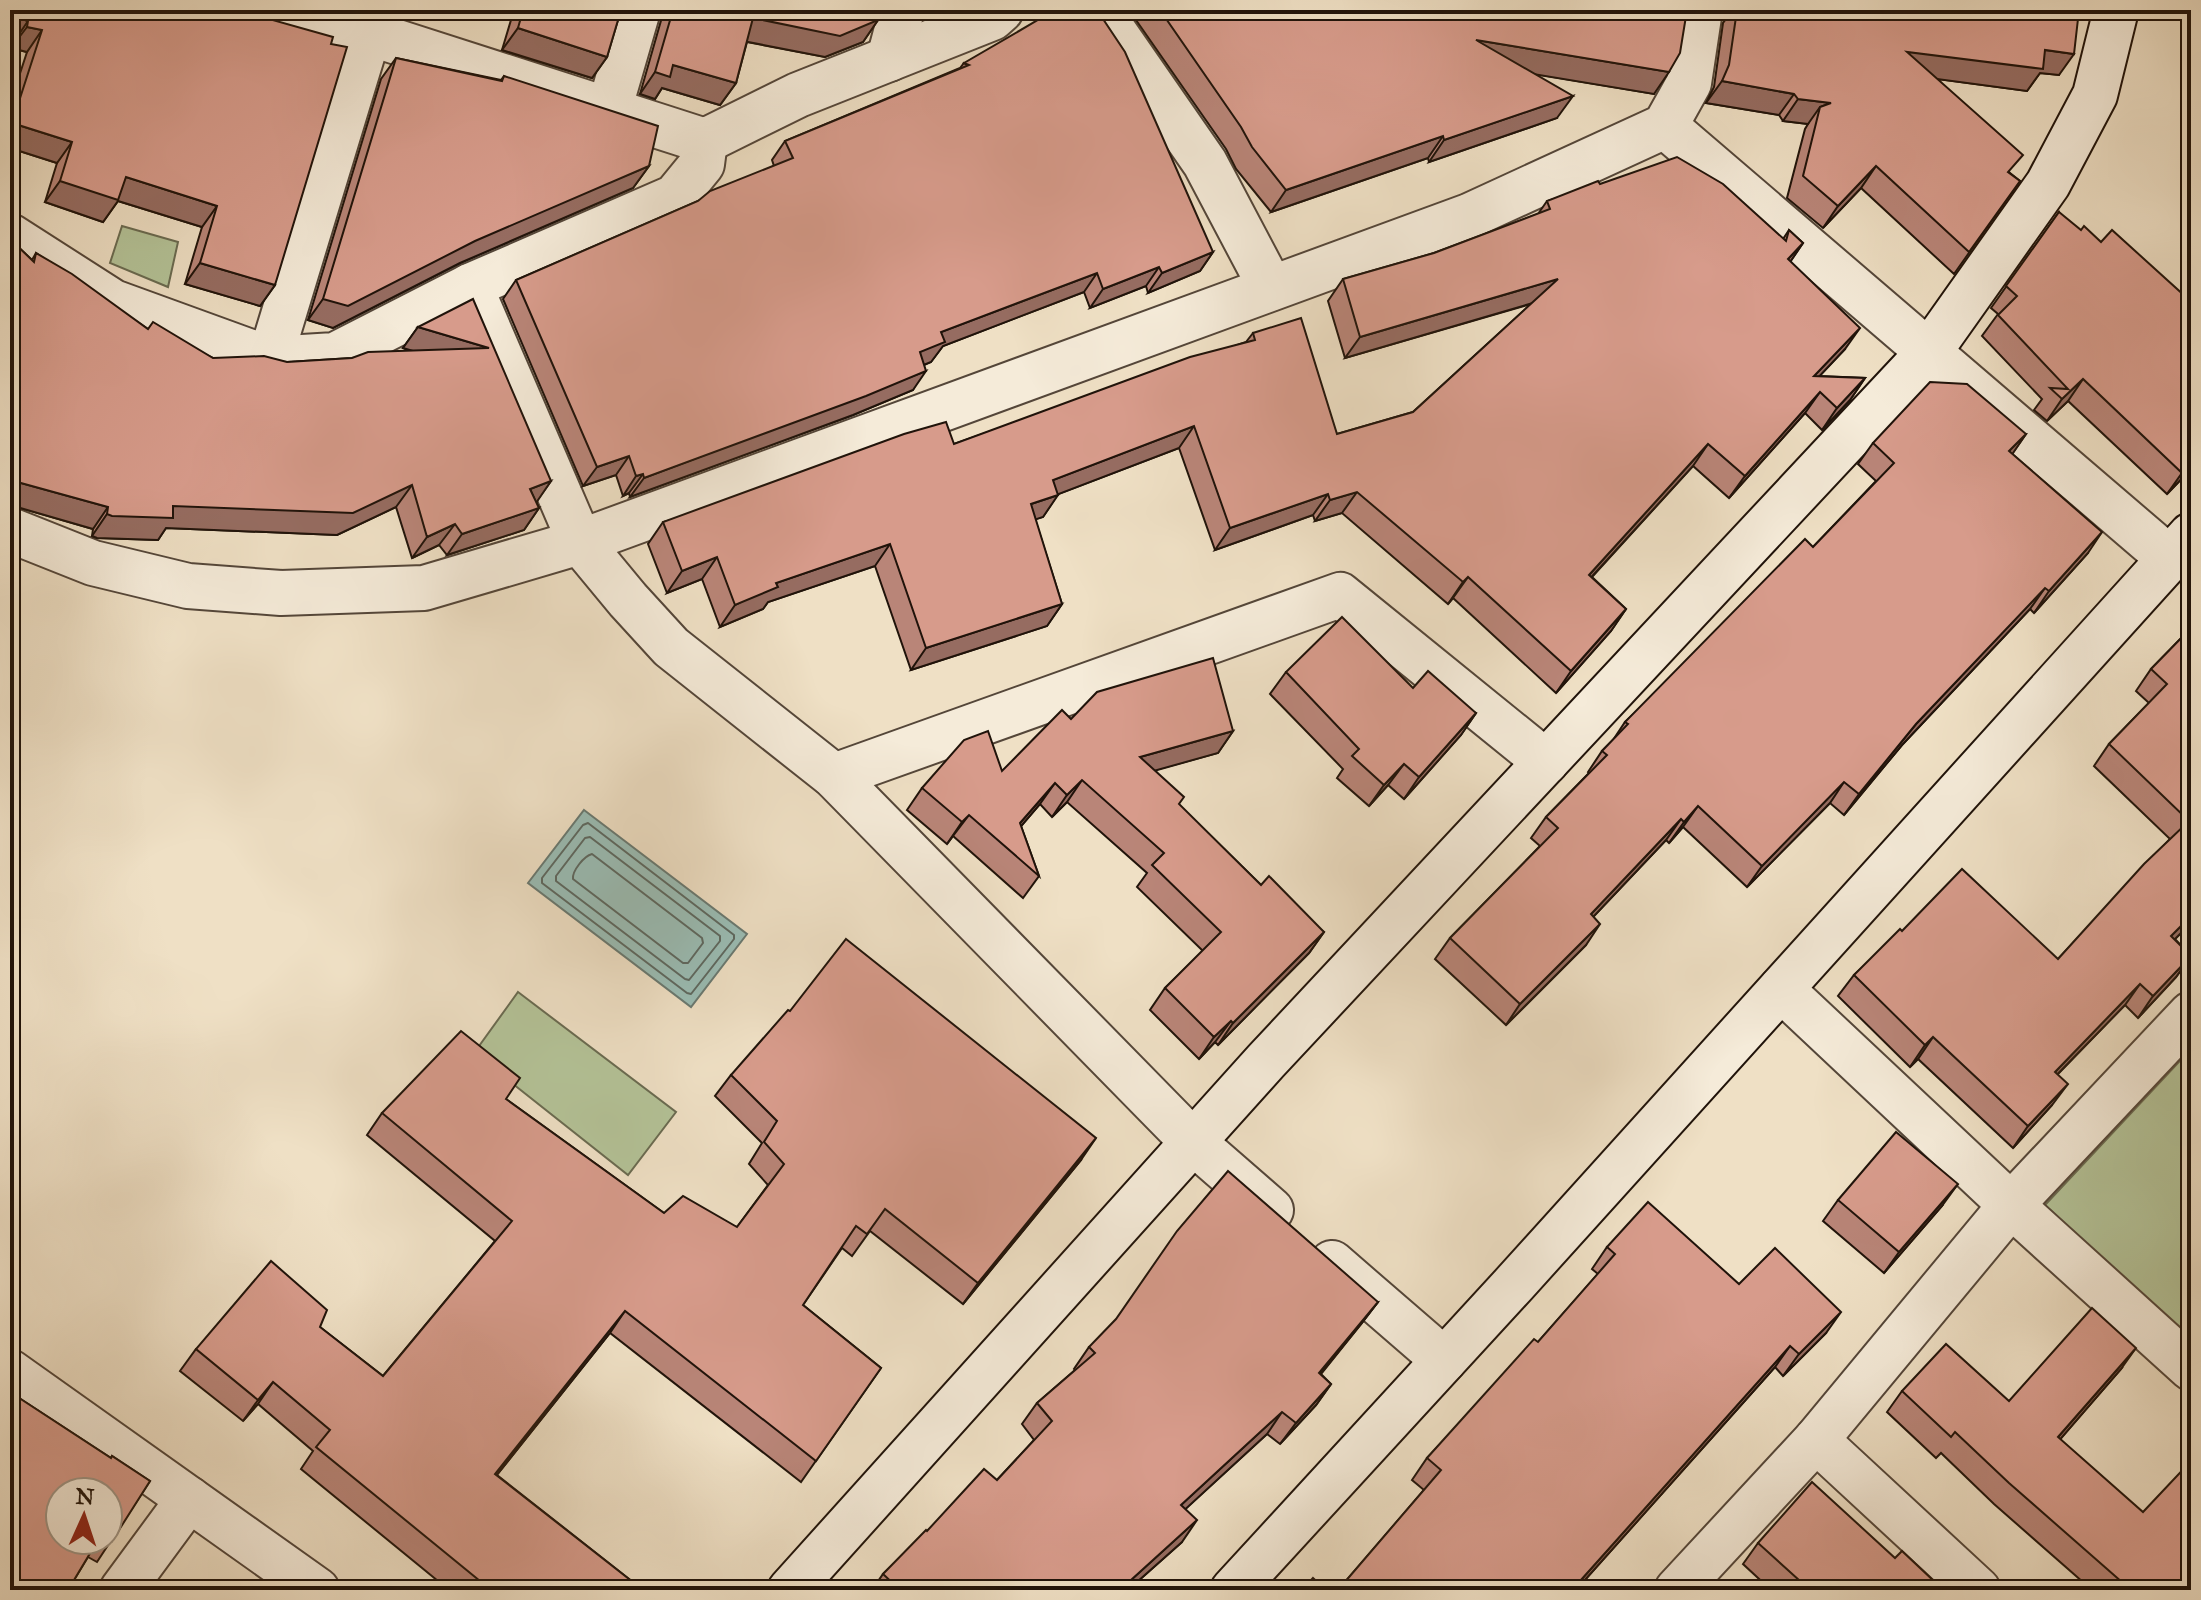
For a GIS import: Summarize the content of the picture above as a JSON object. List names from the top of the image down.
{
  "north": "top"
}
